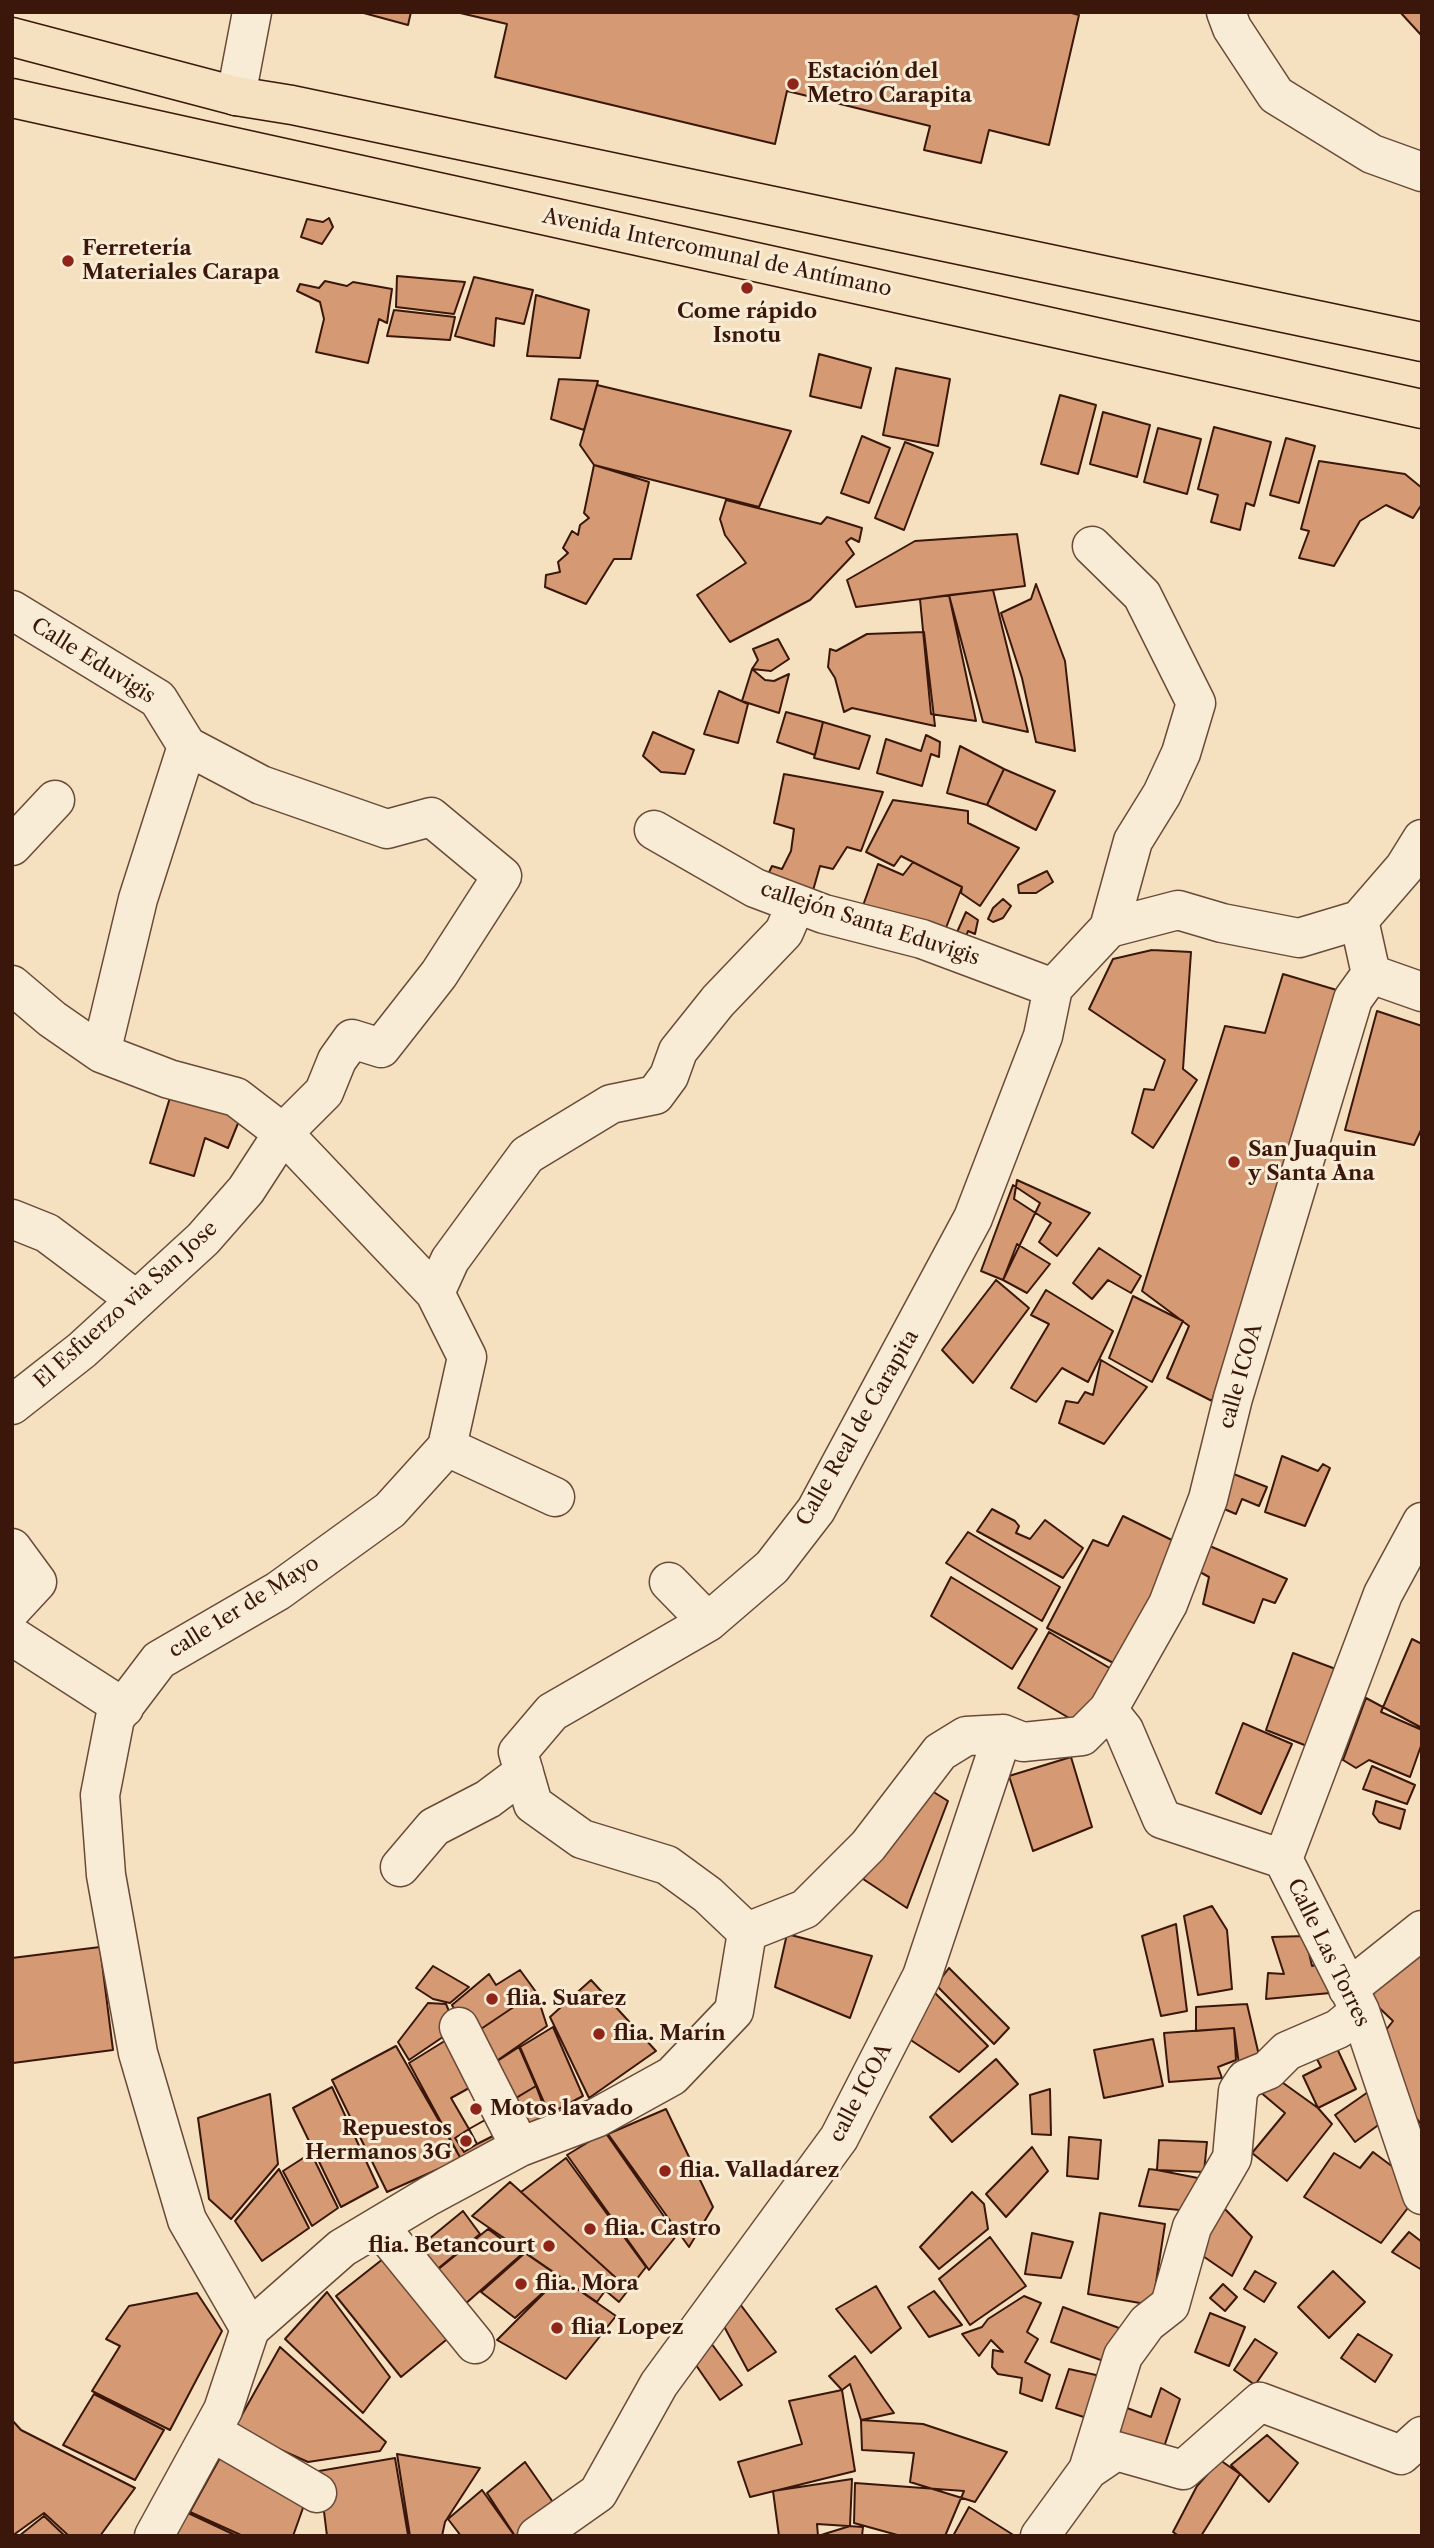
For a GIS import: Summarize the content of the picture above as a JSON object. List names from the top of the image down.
{
  "streets": {
    "main road": ["Avenida Intercomunal de Antímano"],
    "street": [
      "Calle Eduvigis",
      "callejón Santa Eduvigis",
      "El Esfuerzo via San Jose",
      "calle ICOA",
      "Calle Real de Carapita",
      "calle 1er de Mayo",
      "Calle Las Torres"
    ]
  },
  "crossings": [
    ["Calle Eduvigis", "El Esfuerzo via San Jose"],
    ["callejón Santa Eduvigis", "Calle Real de Carapita"],
    ["El Esfuerzo via San Jose", "calle 1er de Mayo"],
    ["calle ICOA", "Calle Real de Carapita"]
  ],
  "places": [
    "Estación del Metro Carapita",
    "Ferretería Materiales Carapa",
    "Come rápido Isnotu",
    "San Juaquin y Santa Ana",
    "flia. Suarez",
    "flia. Marín",
    "Motos lavado",
    "Repuestos Hermanos 3G",
    "flia. Valladarez",
    "flia. Castro",
    "flia. Betancourt",
    "flia. Mora",
    "flia. Lopez"
  ]
}
